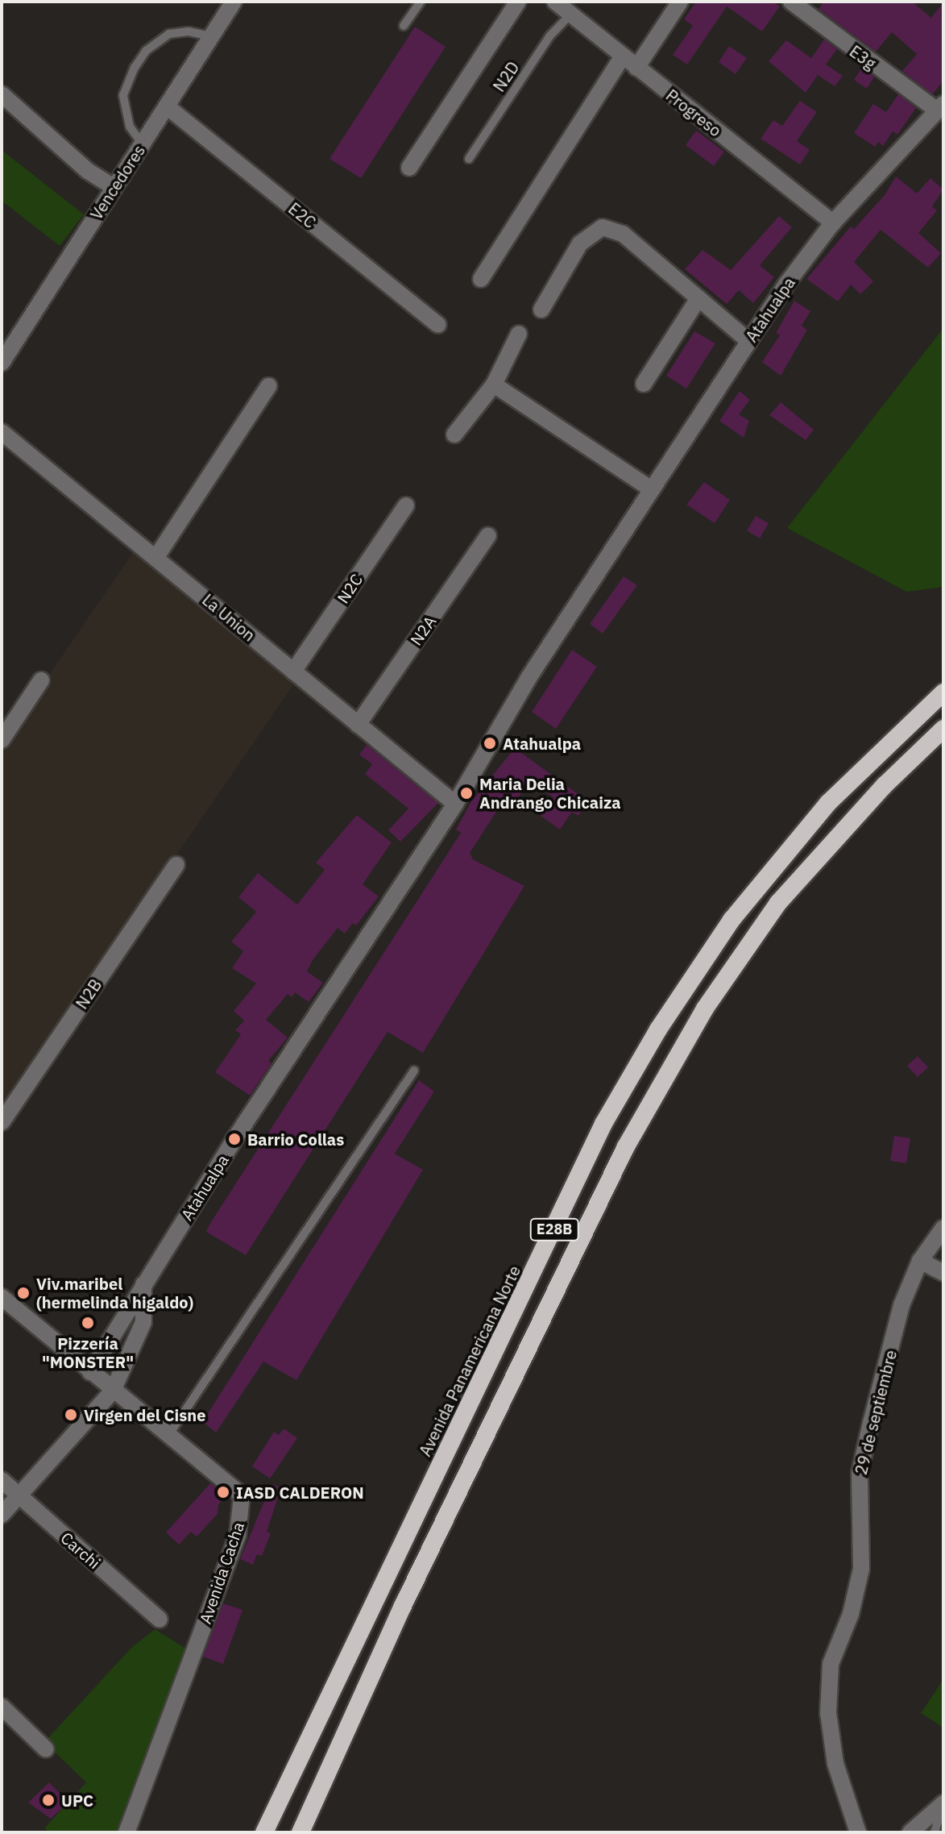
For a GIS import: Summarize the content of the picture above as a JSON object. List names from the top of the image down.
{
  "streets": {
    "highway": ["E28B", "Avenida Panamericana Norte"],
    "street": [
      "E3g",
      "Progreso",
      "Vencedores",
      "E2C",
      "Atahualpa",
      "N2C",
      "La Union",
      "N2A",
      "N2B",
      "29 de septiembre",
      "Carchi",
      "Avenida Cacha"
    ],
    "lane": ["N2D"]
  },
  "crossings": [
    ["E3g", "Atahualpa"],
    ["N2D", "Progreso"],
    ["Progreso", "Atahualpa"],
    ["Vencedores", "E2C"],
    ["Atahualpa", "La Union"],
    ["Atahualpa", "Avenida Cacha"],
    ["N2C", "La Union"],
    ["La Union", "N2A"]
  ],
  "places": [
    "Atahualpa",
    "Maria Delia Andrango Chicaiza",
    "Barrio Collas",
    "Viv.maribel (hermelinda higaldo)",
    "Pizzería \"MONSTER\"",
    "Virgen del Cisne",
    "IASD CALDERON",
    "UPC"
  ]
}
